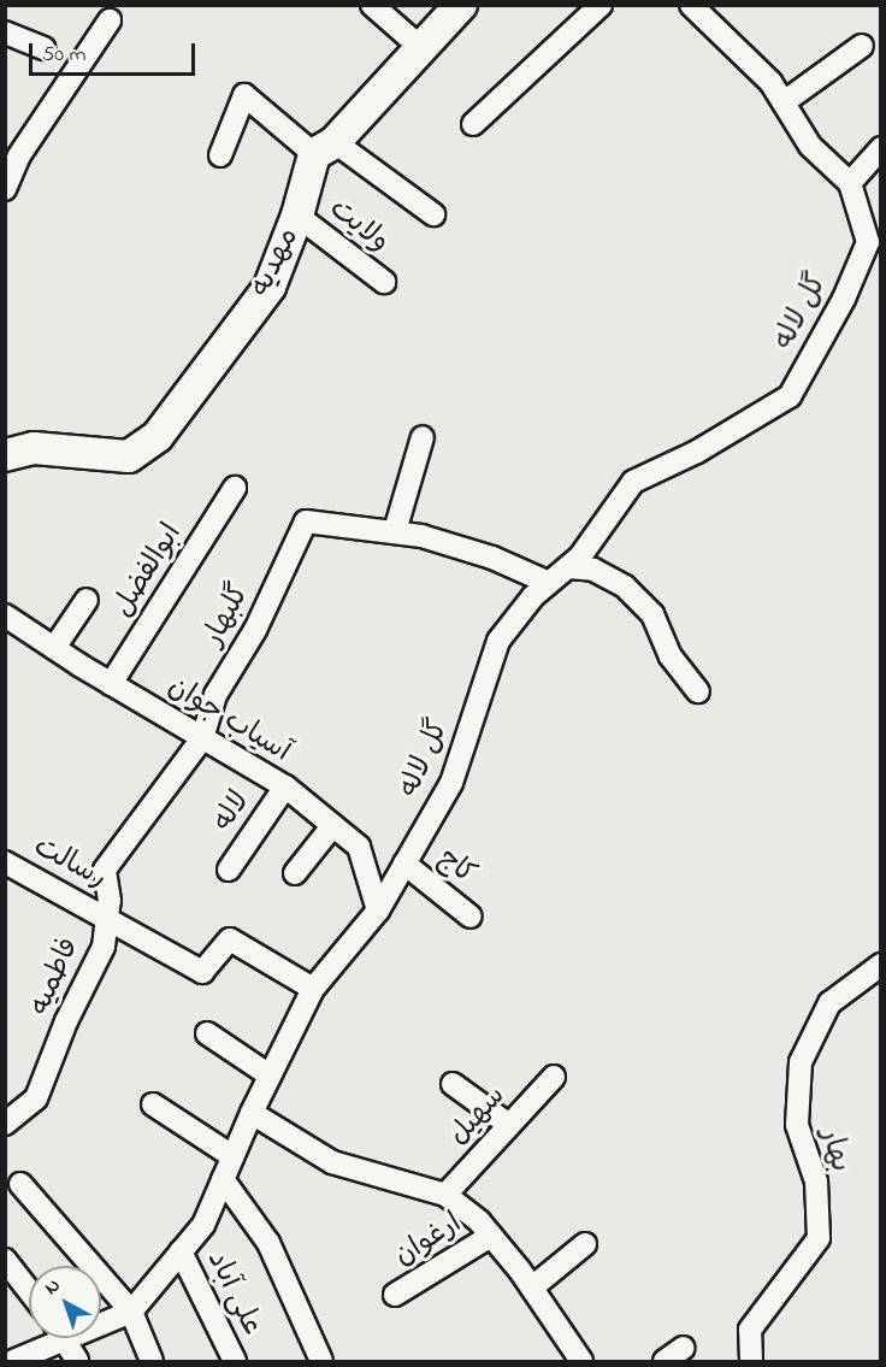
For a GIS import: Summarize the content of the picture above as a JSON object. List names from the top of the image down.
{
  "streets": {
    "street": [
      "ولایت",
      "مهدیه",
      "گل لاله",
      "ابوالفضل",
      "گلبهار",
      "آسیاب جوان",
      "لاله",
      "رسالت",
      "کاج",
      "فاطمیه",
      "سهیل",
      "بهار",
      "ارغوان",
      "علی آباد"
    ]
  },
  "crossings": [
    ["ولایت", "مهدیه"],
    ["گل لاله", "آسیاب جوان"],
    ["گل لاله", "رسالت"],
    ["گل لاله", "کاج"],
    ["گل لاله", "علی آباد"],
    ["ابوالفضل", "آسیاب جوان"],
    ["گلبهار", "آسیاب جوان"],
    ["گلبهار", "فاطمیه"],
    ["آسیاب جوان", "لاله"],
    ["آسیاب جوان", "فاطمیه"],
    ["رسالت", "فاطمیه"]
  ],
  "scale_bar": "50 m",
  "north": "top left"
}
